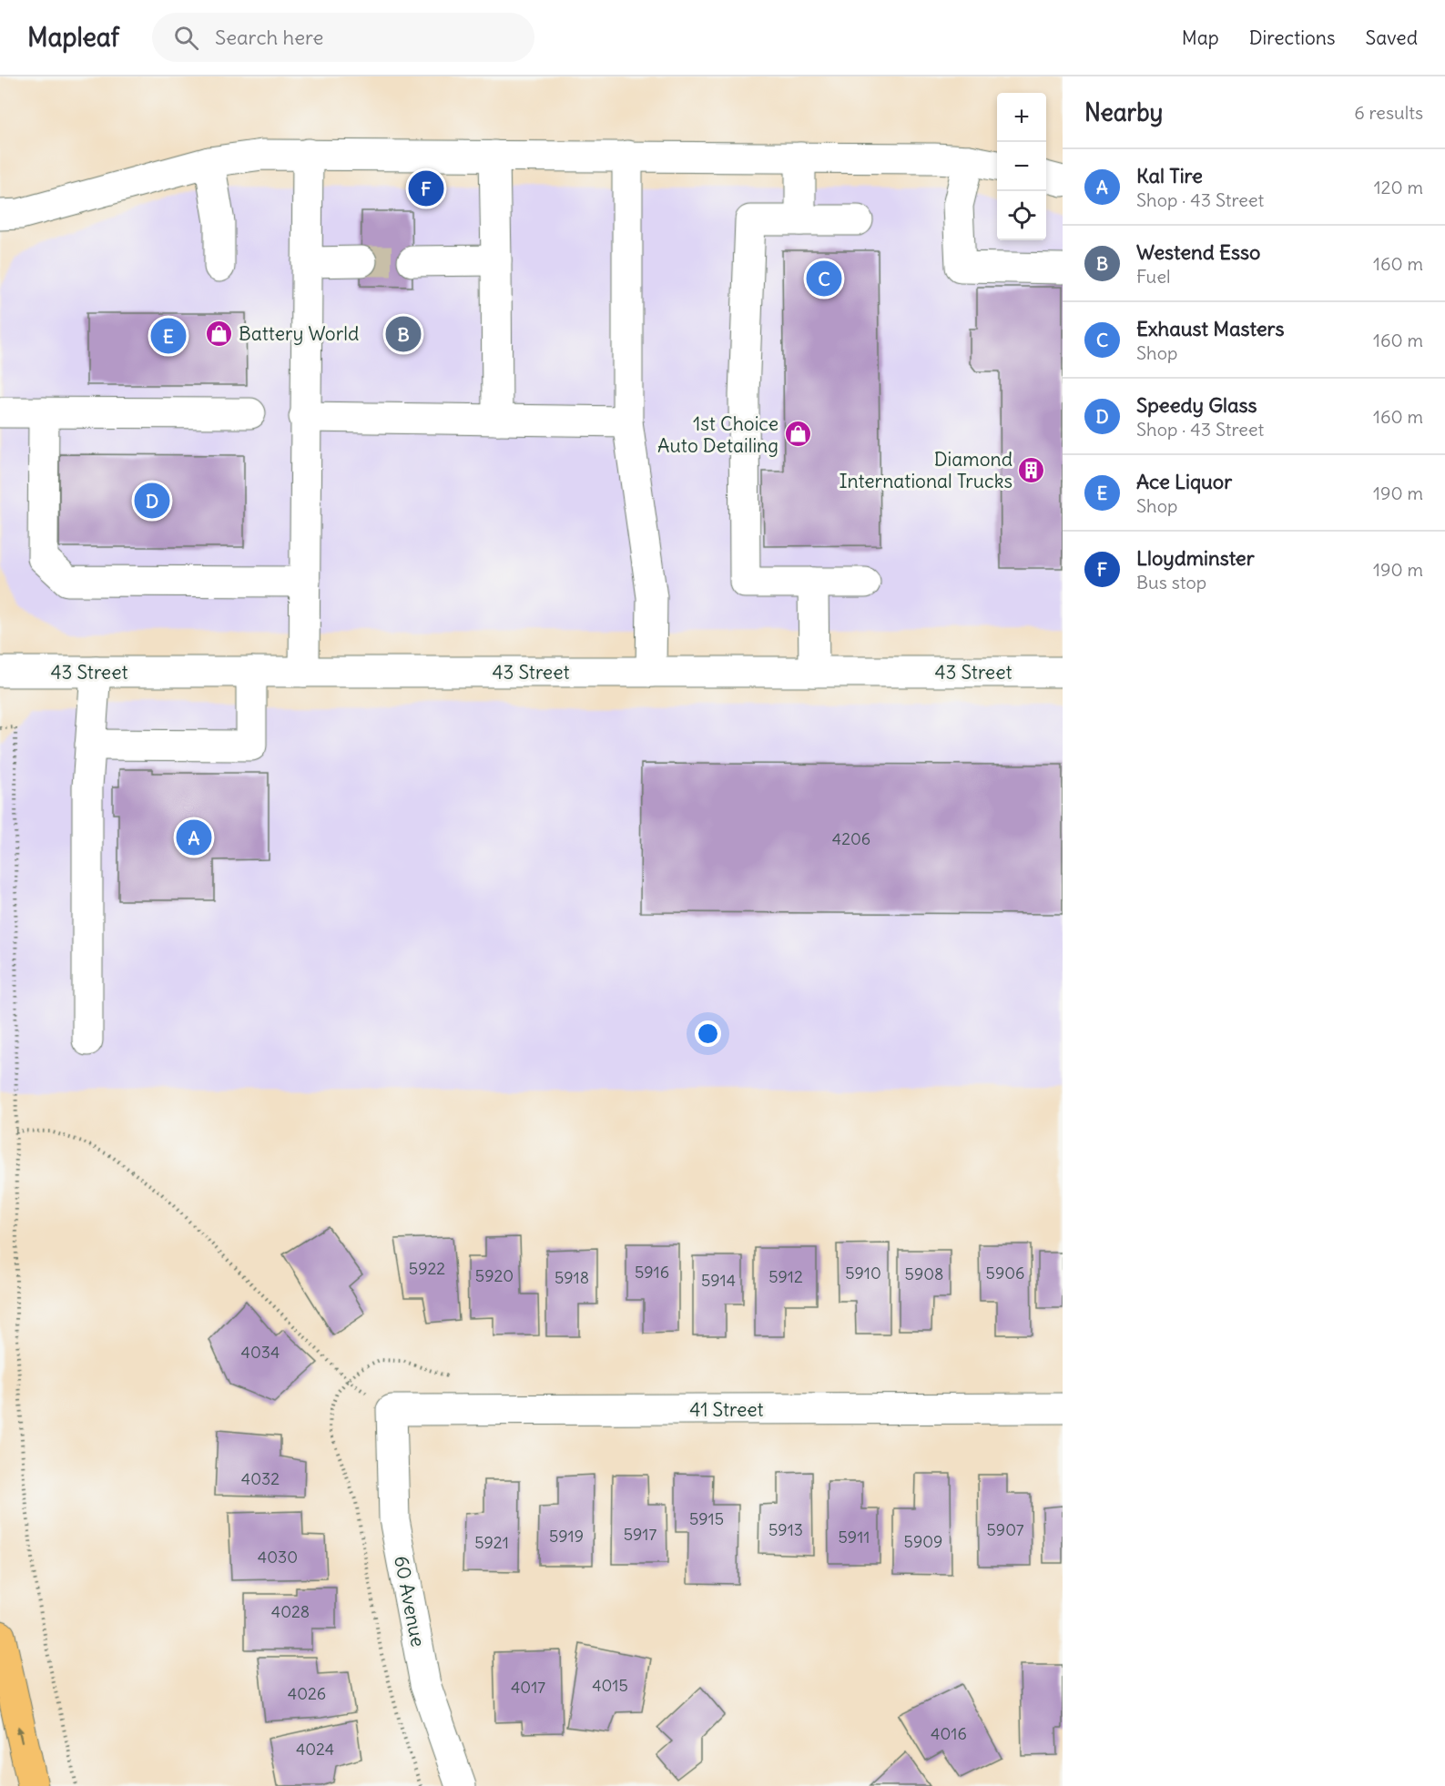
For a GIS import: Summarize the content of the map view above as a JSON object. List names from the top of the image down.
{
  "streets": {
    "street": ["43 Street", "41 Street", "60 Avenue"]
  },
  "crossings": [
    ["41 Street", "60 Avenue"]
  ],
  "places": {
    "shop": ["Battery World", "1st Choice Auto Detailing"],
    "building": ["Diamond International Trucks"]
  },
  "house_numbers": [
    "4206",
    "5922",
    "5916",
    "5910",
    "5906",
    "5908",
    "5920",
    "5912",
    "5918",
    "5914",
    "4034",
    "4032",
    "5915",
    "5913",
    "5907",
    "5917",
    "5919",
    "5911",
    "5909",
    "5921",
    "4030",
    "4028",
    "4015",
    "4017",
    "4026",
    "4016",
    "4024"
  ],
  "page": {
    "header": "Mapleaf",
    "search": "Search here",
    "nav": ["Map", "Directions", "Saved"],
    "heading": ["Nearby", "6 results"],
    "map_buttons": ["+", "−"],
    "list": [
      {
        "mark": "A",
        "name": "Kal Tire",
        "note": "Shop · 43 Street",
        "value": "120 m"
      },
      {
        "mark": "B",
        "name": "Westend Esso",
        "note": "Fuel",
        "value": "160 m"
      },
      {
        "mark": "C",
        "name": "Exhaust Masters",
        "note": "Shop",
        "value": "160 m"
      },
      {
        "mark": "D",
        "name": "Speedy Glass",
        "note": "Shop · 43 Street",
        "value": "160 m"
      },
      {
        "mark": "E",
        "name": "Ace Liquor",
        "note": "Shop",
        "value": "190 m"
      },
      {
        "mark": "F",
        "name": "Lloydminster",
        "note": "Bus stop",
        "value": "190 m"
      }
    ],
    "pins": [
      "F",
      "C",
      "B",
      "E",
      "D",
      "A"
    ]
  }
}
